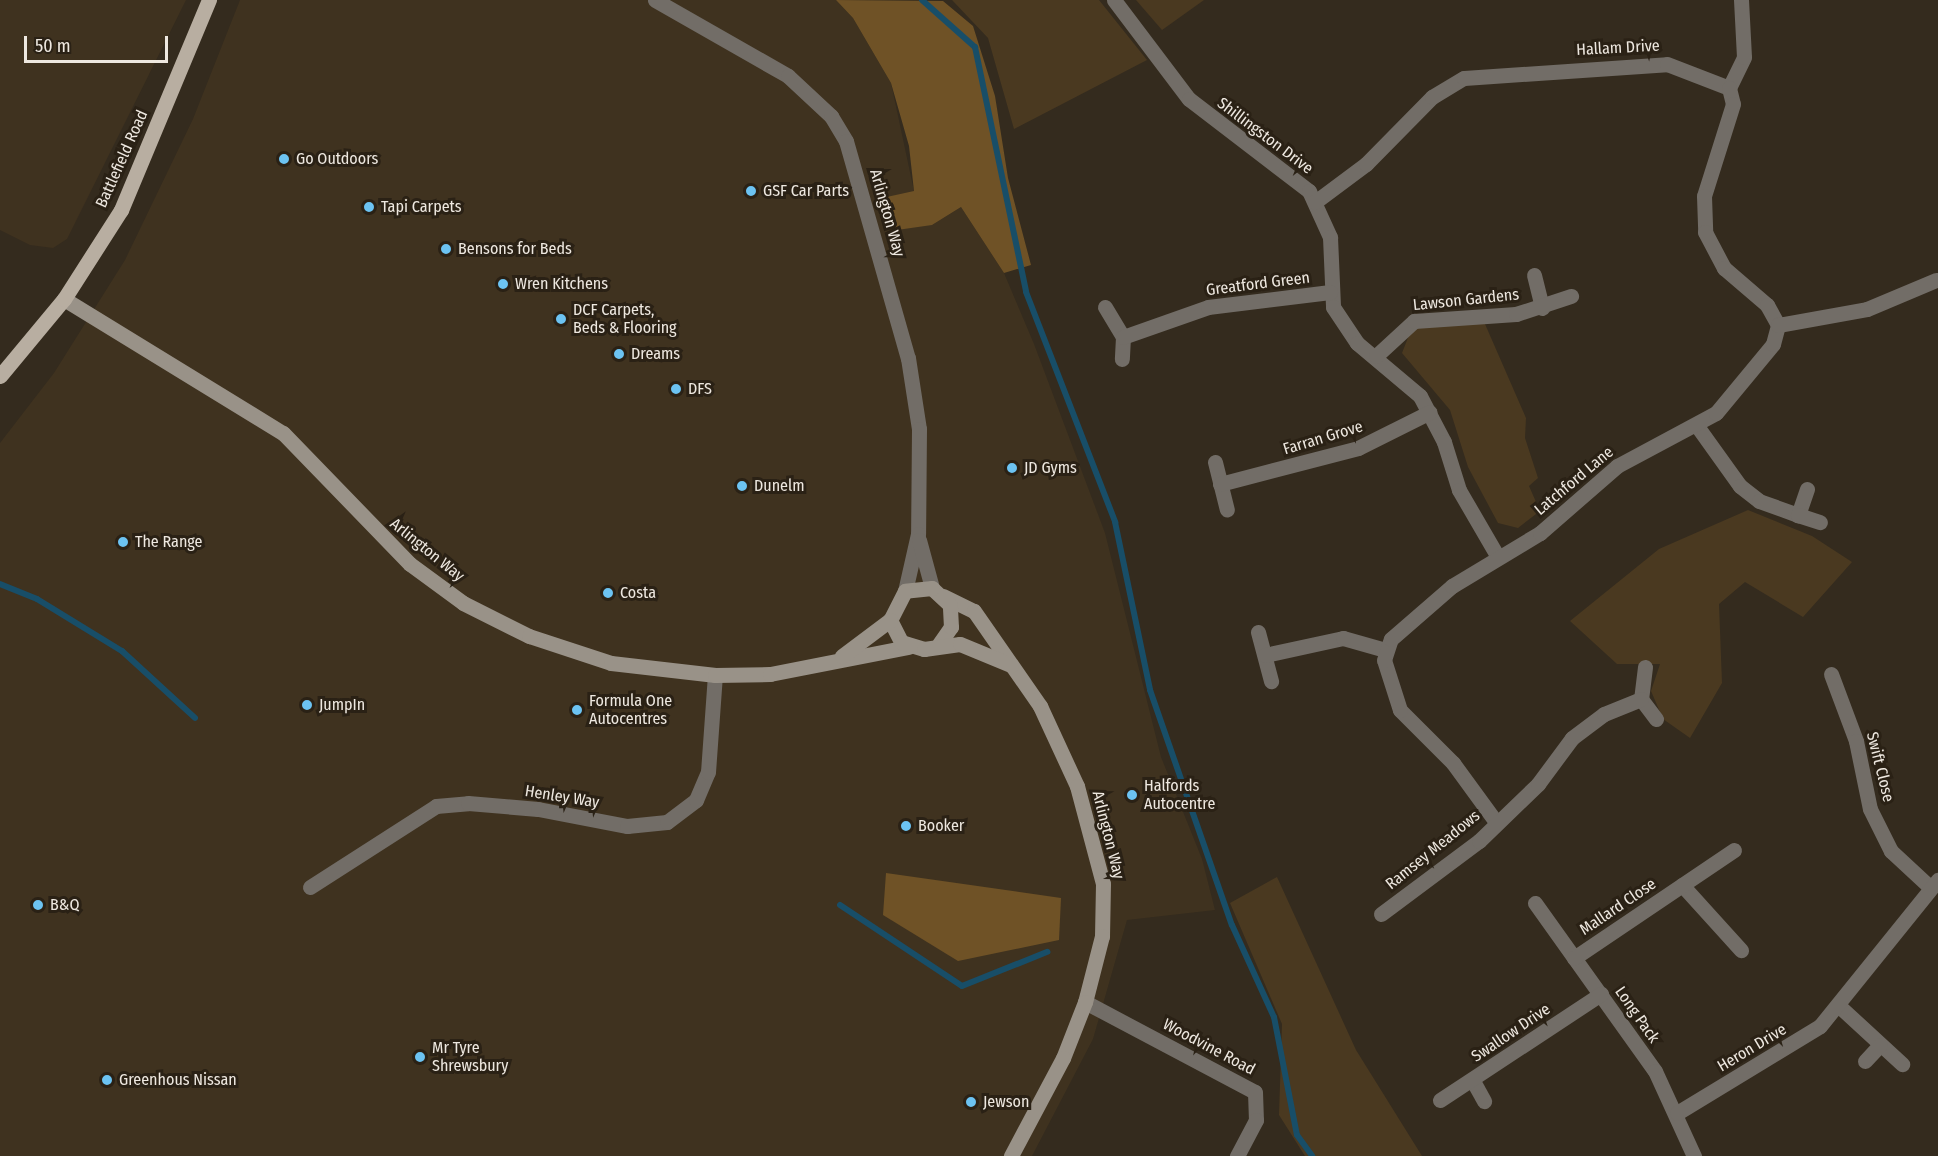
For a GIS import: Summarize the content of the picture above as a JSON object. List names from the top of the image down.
{
  "streets": {
    "main road": ["Battlefield Road"],
    "street": [
      "Hallam Drive",
      "Shillingston Drive",
      "Arlington Way",
      "Greatford Green",
      "Lawson Gardens",
      "Farran Grove",
      "Latchford Lane",
      "Swift Close",
      "Henley Way",
      "Ramsey Meadows",
      "Mallard Close",
      "Long Pack",
      "Swallow Drive",
      "Woodvine Road",
      "Heron Drive"
    ]
  },
  "crossings": [
    ["Hallam Drive", "Shillingston Drive"],
    ["Shillingston Drive", "Greatford Green"],
    ["Shillingston Drive", "Lawson Gardens"],
    ["Shillingston Drive", "Farran Grove"],
    ["Shillingston Drive", "Latchford Lane"],
    ["Battlefield Road", "Arlington Way"],
    ["Arlington Way", "Henley Way"],
    ["Arlington Way", "Woodvine Road"],
    ["Swift Close", "Heron Drive"],
    ["Mallard Close", "Long Pack"],
    ["Long Pack", "Swallow Drive"],
    ["Long Pack", "Heron Drive"]
  ],
  "places": [
    "Go Outdoors",
    "GSF Car Parts",
    "Tapi Carpets",
    "Bensons for Beds",
    "Wren Kitchens",
    "DCF Carpets, Beds & Flooring",
    "Dreams",
    "DFS",
    "JD Gyms",
    "Dunelm",
    "The Range",
    "Costa",
    "JumpIn",
    "Formula One Autocentres",
    "Halfords Autocentre",
    "Booker",
    "B&Q",
    "Mr Tyre Shrewsbury",
    "Greenhous Nissan",
    "Jewson"
  ],
  "scale_bar": "50 m"
}
